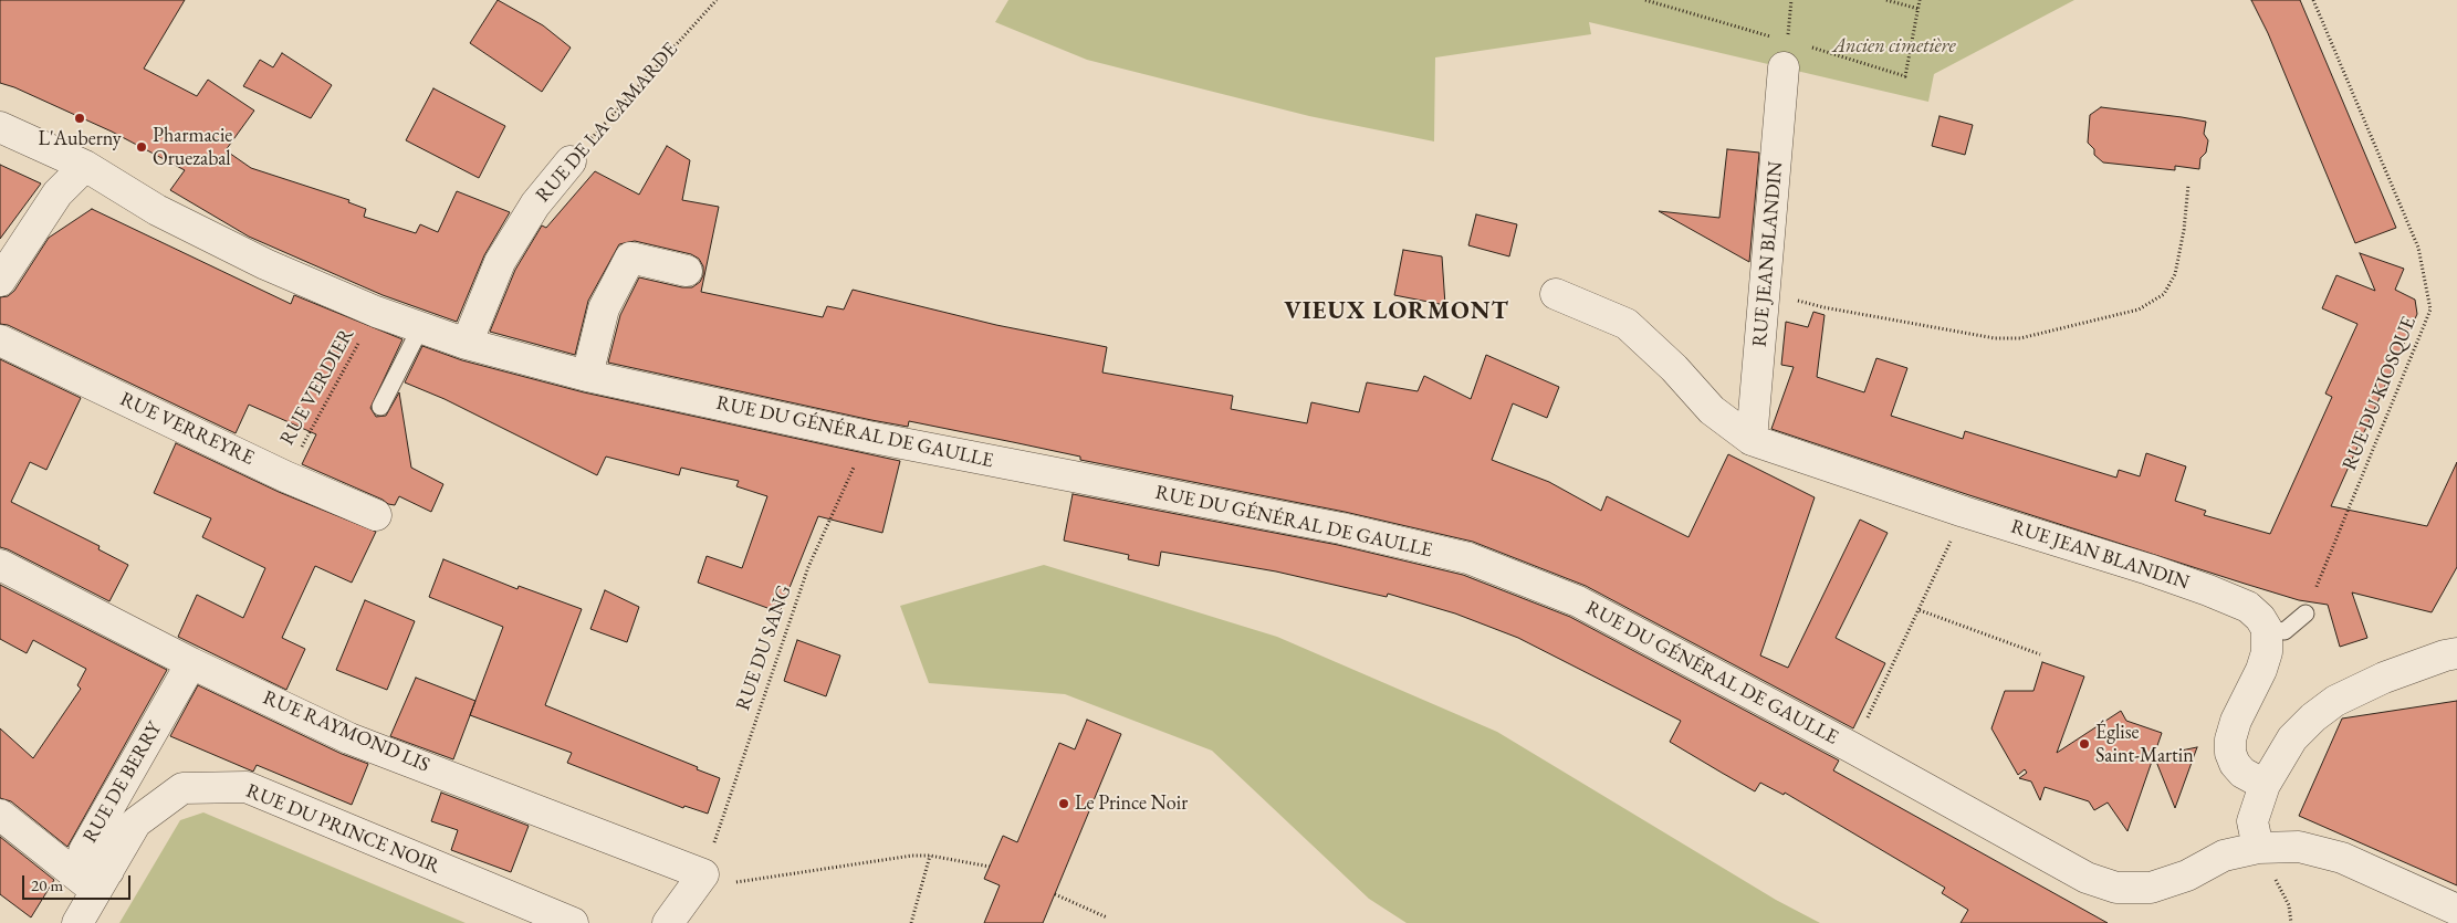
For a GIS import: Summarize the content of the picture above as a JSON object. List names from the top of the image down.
{
  "streets": {
    "street": [
      "RUE DE LA CAMARDE",
      "RUE JEAN BLANDIN",
      "RUE VERREYRE",
      "RUE DU GÉNÉRAL DE GAULLE",
      "RUE RAYMOND LIS",
      "RUE DE BERRY",
      "RUE DU PRINCE NOIR"
    ],
    "path": ["RUE VERDIER", "RUE DU KIOSQUE", "RUE DU SANG"]
  },
  "crossings": [
    ["RUE DE LA CAMARDE", "RUE DU GÉNÉRAL DE GAULLE"],
    ["RUE VERDIER", "RUE VERREYRE"],
    ["RUE VERDIER", "RUE DU GÉNÉRAL DE GAULLE"],
    ["RUE DU GÉNÉRAL DE GAULLE", "RUE DU SANG"],
    ["RUE DU SANG", "RUE RAYMOND LIS"],
    ["RUE RAYMOND LIS", "RUE DE BERRY"],
    ["RUE DE BERRY", "RUE DU PRINCE NOIR"]
  ],
  "districts": ["VIEUX LORMONT"],
  "parks": ["Ancien cimetière"],
  "places": [
    "L'Auberny",
    "Pharmacie Oruezabal",
    "Église Saint-Martin",
    "Le Prince Noir"
  ],
  "scale_bar": "20 m"
}
